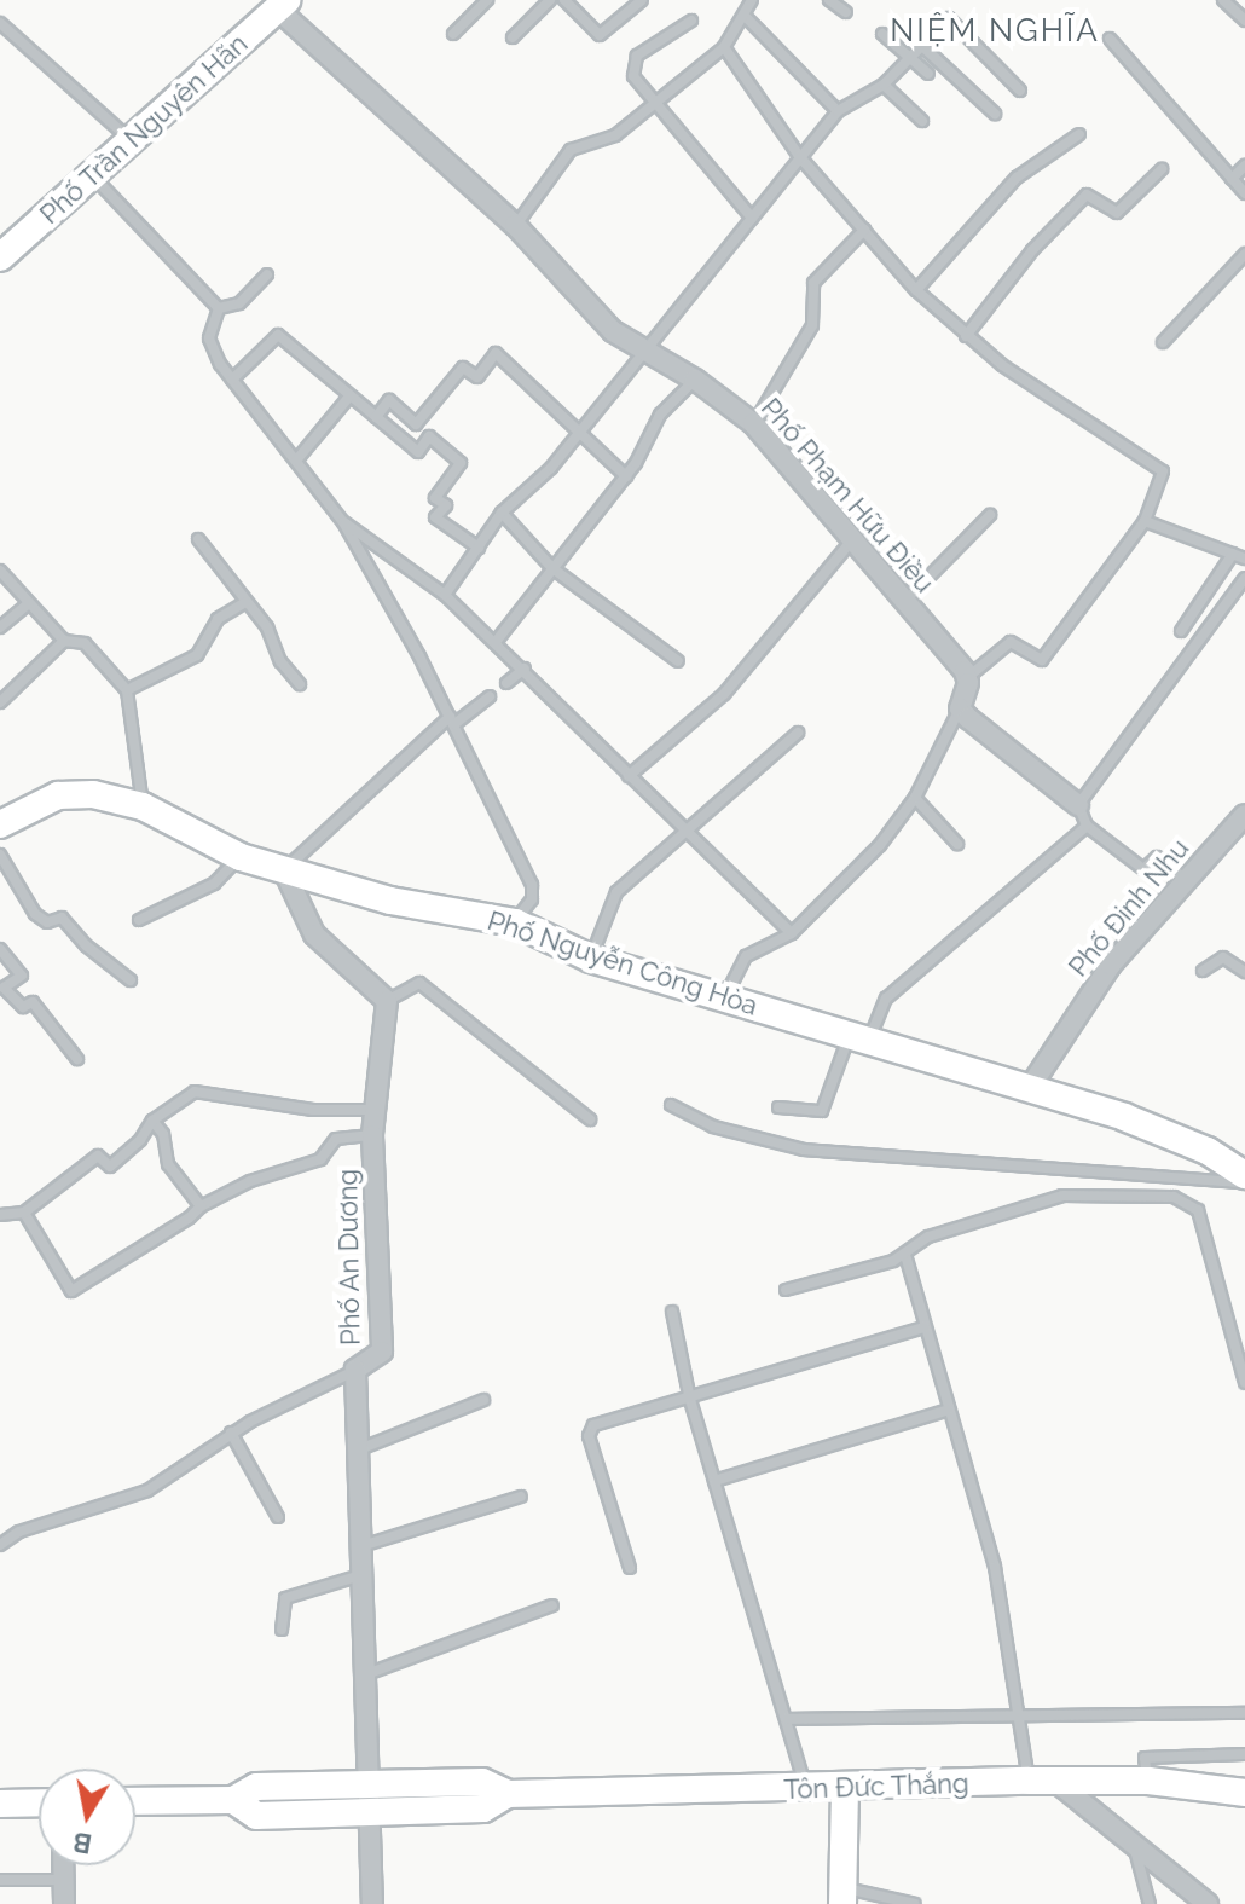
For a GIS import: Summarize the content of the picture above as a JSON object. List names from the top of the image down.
{
  "streets": {
    "main road": ["Phố Trần Nguyên Hãn", "Phố Nguyễn Công Hòa", "Tôn Đức Thắng"],
    "street": ["Phố Phạm Hữu Điều", "Phố Đinh Nhu", "Phố An Dương"]
  },
  "crossings": [
    ["Phố Trần Nguyên Hãn", "Phố Phạm Hữu Điều"],
    ["Phố Đinh Nhu", "Phố Nguyễn Công Hòa"],
    ["Phố An Dương", "Tôn Đức Thắng"]
  ],
  "districts": ["NIỆM NGHĨA"],
  "north": "bottom"
}
